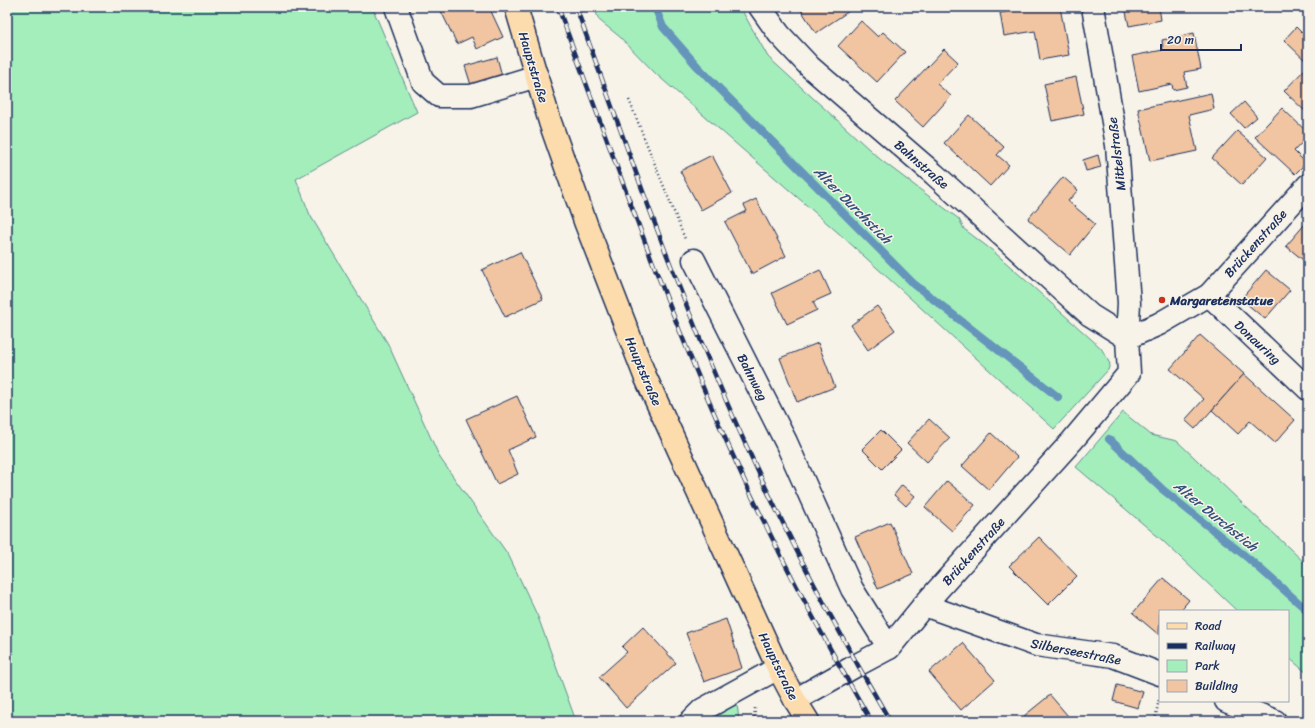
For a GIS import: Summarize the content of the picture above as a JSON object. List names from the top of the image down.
{
  "streets": {
    "main road": ["Hauptstraße"],
    "street": [
      "Mittelstraße",
      "Bahnstraße",
      "Brückenstraße",
      "Donauring",
      "Bahnweg",
      "Silberseestraße"
    ]
  },
  "crossings": [
    ["Hauptstraße", "Brückenstraße"],
    ["Mittelstraße", "Bahnstraße"],
    ["Mittelstraße", "Brückenstraße"],
    ["Bahnstraße", "Brückenstraße"],
    ["Brückenstraße", "Donauring"],
    ["Brückenstraße", "Bahnweg"],
    ["Brückenstraße", "Silberseestraße"]
  ],
  "water": ["Alter Durchstich"],
  "places": ["Margaretenstatue"],
  "legend": [
    "Road",
    "Railway",
    "Park",
    "Building"
  ],
  "scale_bar": "20 m"
}
